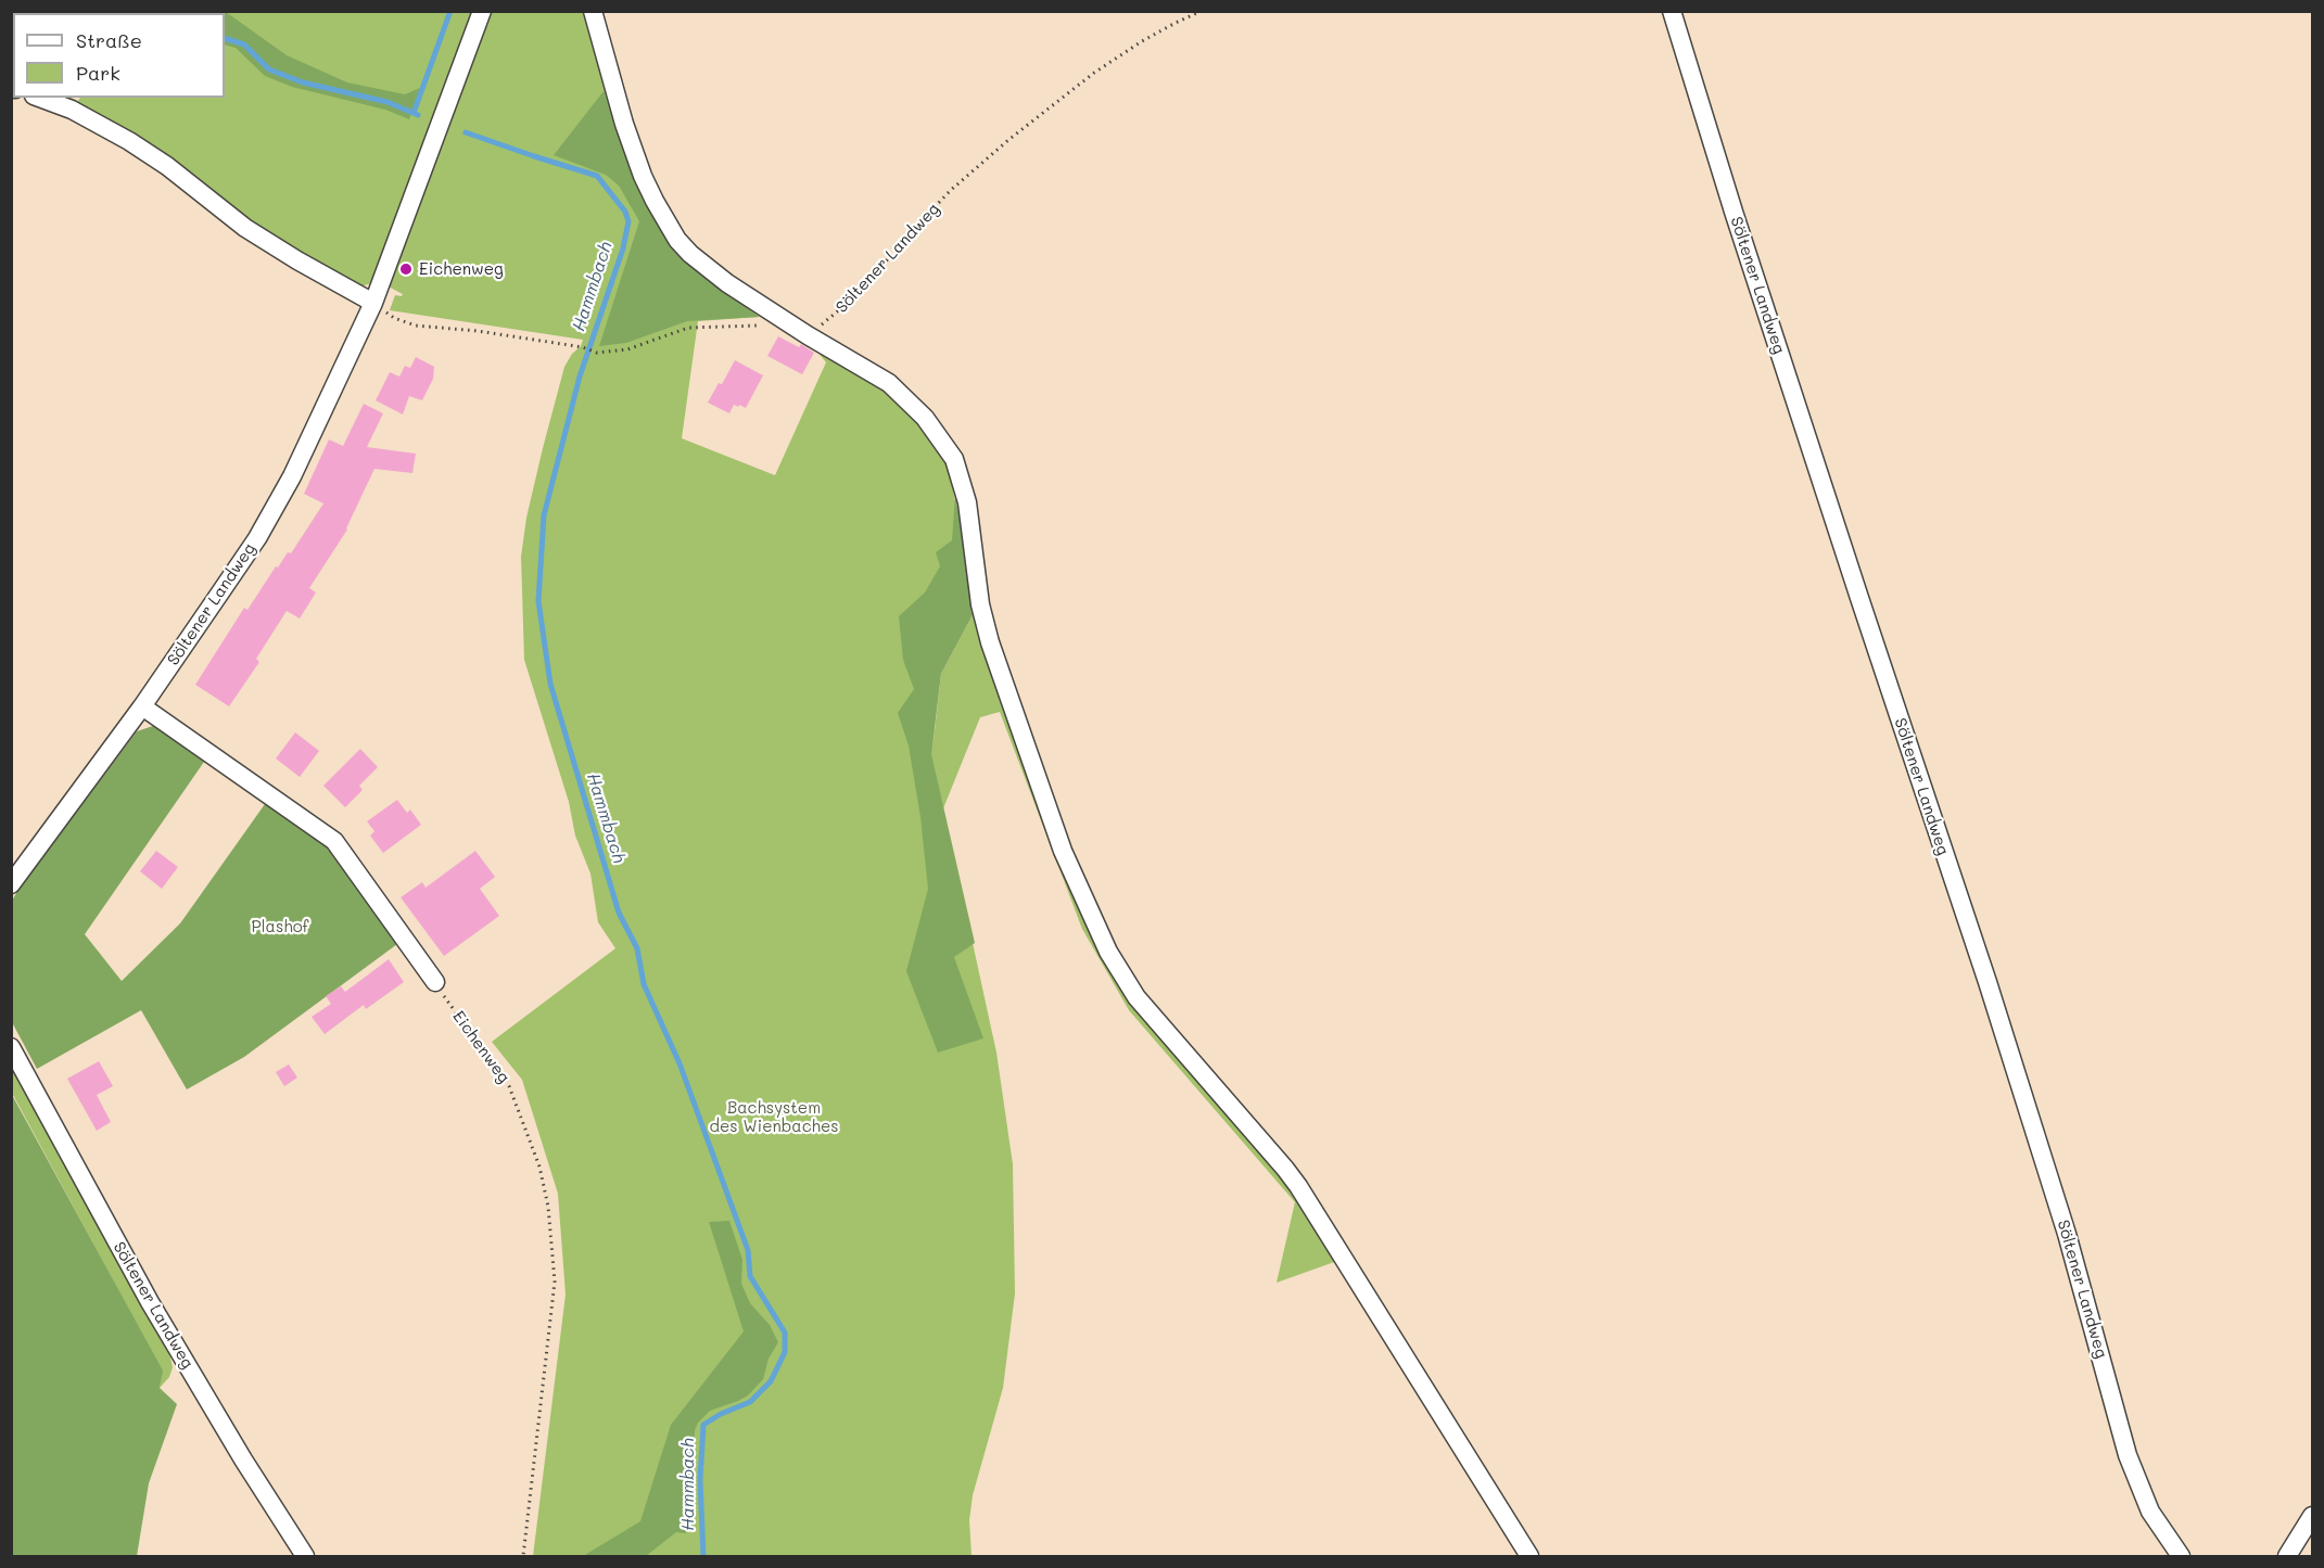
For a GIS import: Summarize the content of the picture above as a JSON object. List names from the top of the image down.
{
  "streets": {
    "street": ["Söltener Landweg"],
    "path": ["Eichenweg"]
  },
  "water": ["Hammbach"],
  "parks": ["Plashof", "Bachsystem des Wienbaches"],
  "places": ["Eichenweg"],
  "legend": ["Straße", "Park"]
}
